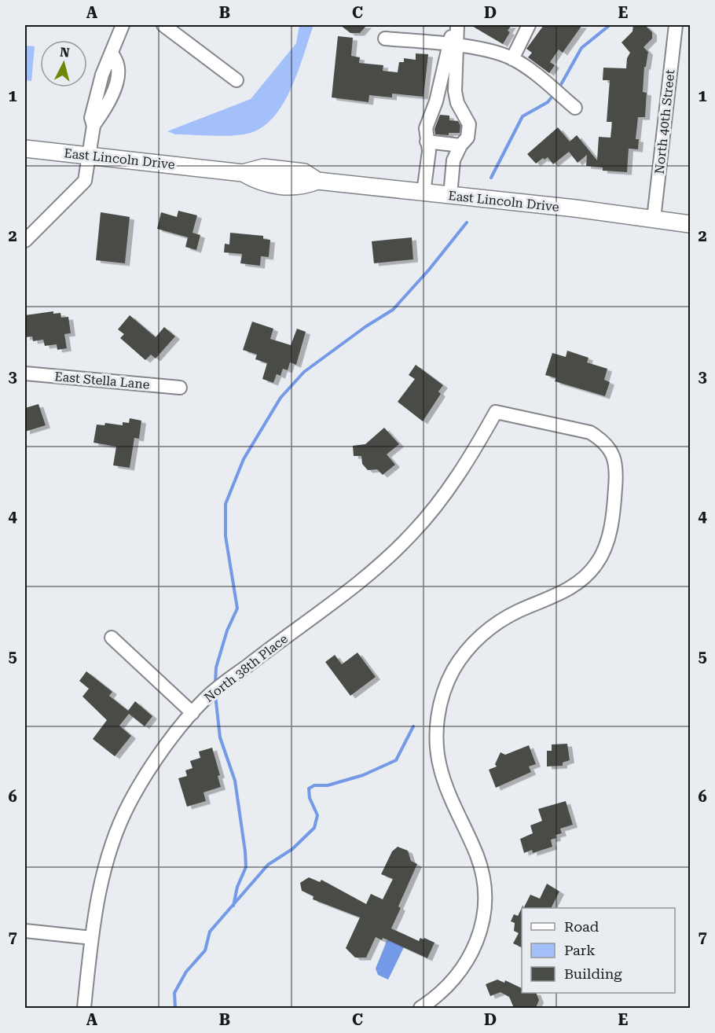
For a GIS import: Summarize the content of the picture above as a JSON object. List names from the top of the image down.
{
  "streets": {
    "main road": ["East Lincoln Drive"],
    "street": ["North 40th Street", "East Stella Lane", "North 38th Place"]
  },
  "crossings": [
    ["North 40th Street", "East Lincoln Drive"]
  ],
  "legend": ["Road", "Park", "Building"],
  "north": "top",
  "grid": {
    "columns": [
      "A",
      "B",
      "C",
      "D",
      "E"
    ],
    "rows": [
      "1",
      "2",
      "3",
      "4",
      "5",
      "6",
      "7"
    ]
  }
}
